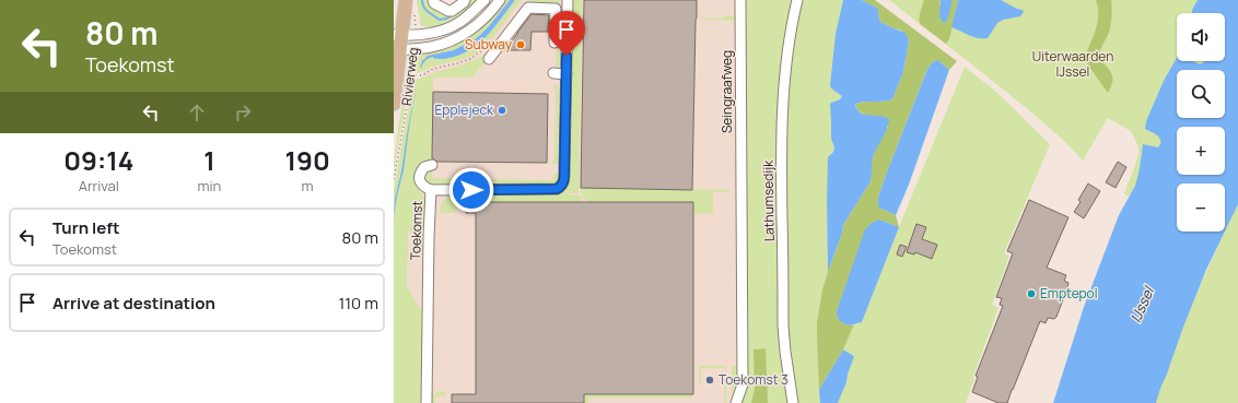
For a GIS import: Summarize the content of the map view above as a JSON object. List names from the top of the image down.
{
  "streets": {
    "main road": ["Rivierweg"],
    "street": ["Seingraafweg", "Lathumsedijk", "Toekomst"]
  },
  "water": ["IJssel"],
  "parks": ["Uiterwaarden IJssel"],
  "places": [
    "Subway",
    "Epplejeck",
    "Emptepol",
    "Toekomst 3"
  ],
  "page": {
    "turn": ["80 m", "Toekomst"],
    "map_buttons": ["+", "−"],
    "eta": [
      "09:14",
      "Arrival",
      "1",
      "min",
      "190",
      "m"
    ],
    "list": [
      {
        "name": "Turn left",
        "note": "Toekomst",
        "value": "80 m"
      },
      {
        "name": "Arrive at destination",
        "value": "110 m"
      }
    ]
  }
}
